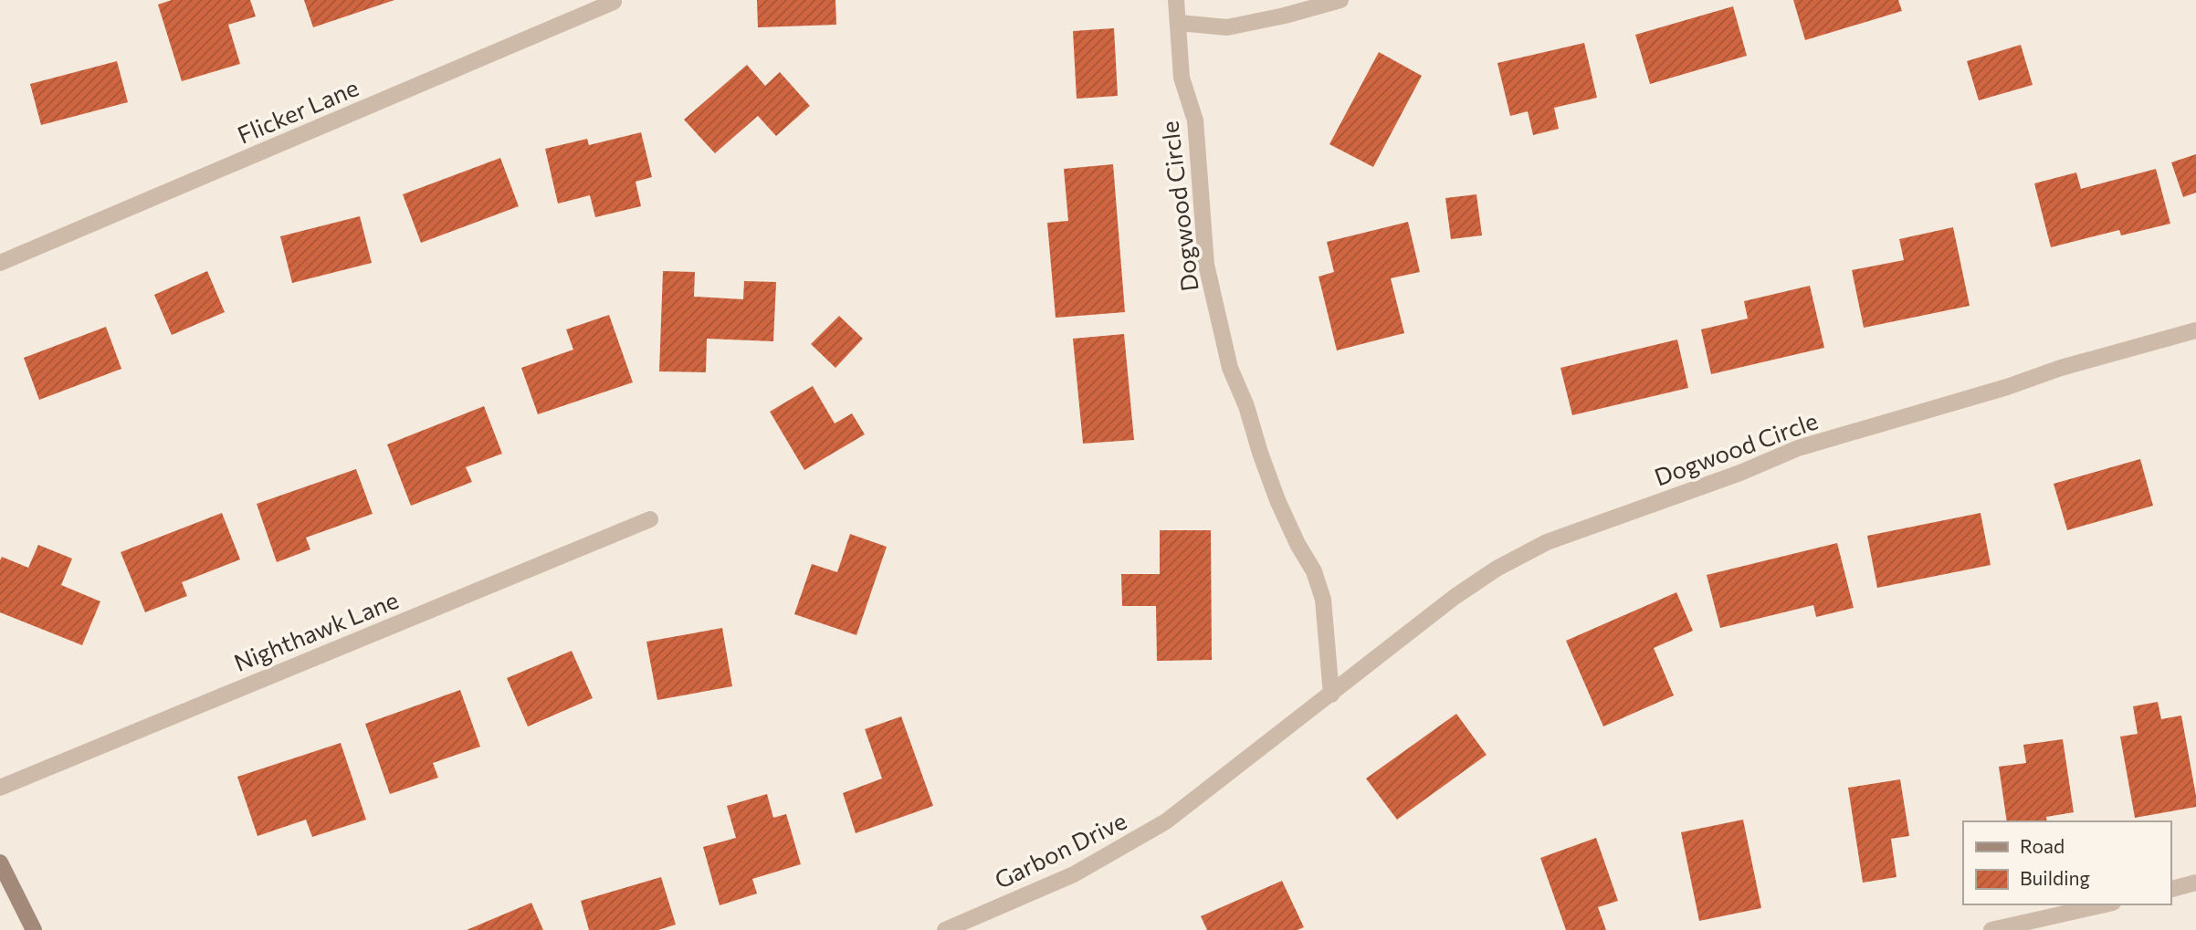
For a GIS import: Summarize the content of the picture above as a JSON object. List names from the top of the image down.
{
  "streets": {
    "street": [
      "Flicker Lane",
      "Dogwood Circle",
      "Nighthawk Lane",
      "Garbon Drive"
    ]
  },
  "crossings": [
    ["Dogwood Circle", "Garbon Drive"]
  ],
  "legend": ["Road", "Building"]
}
